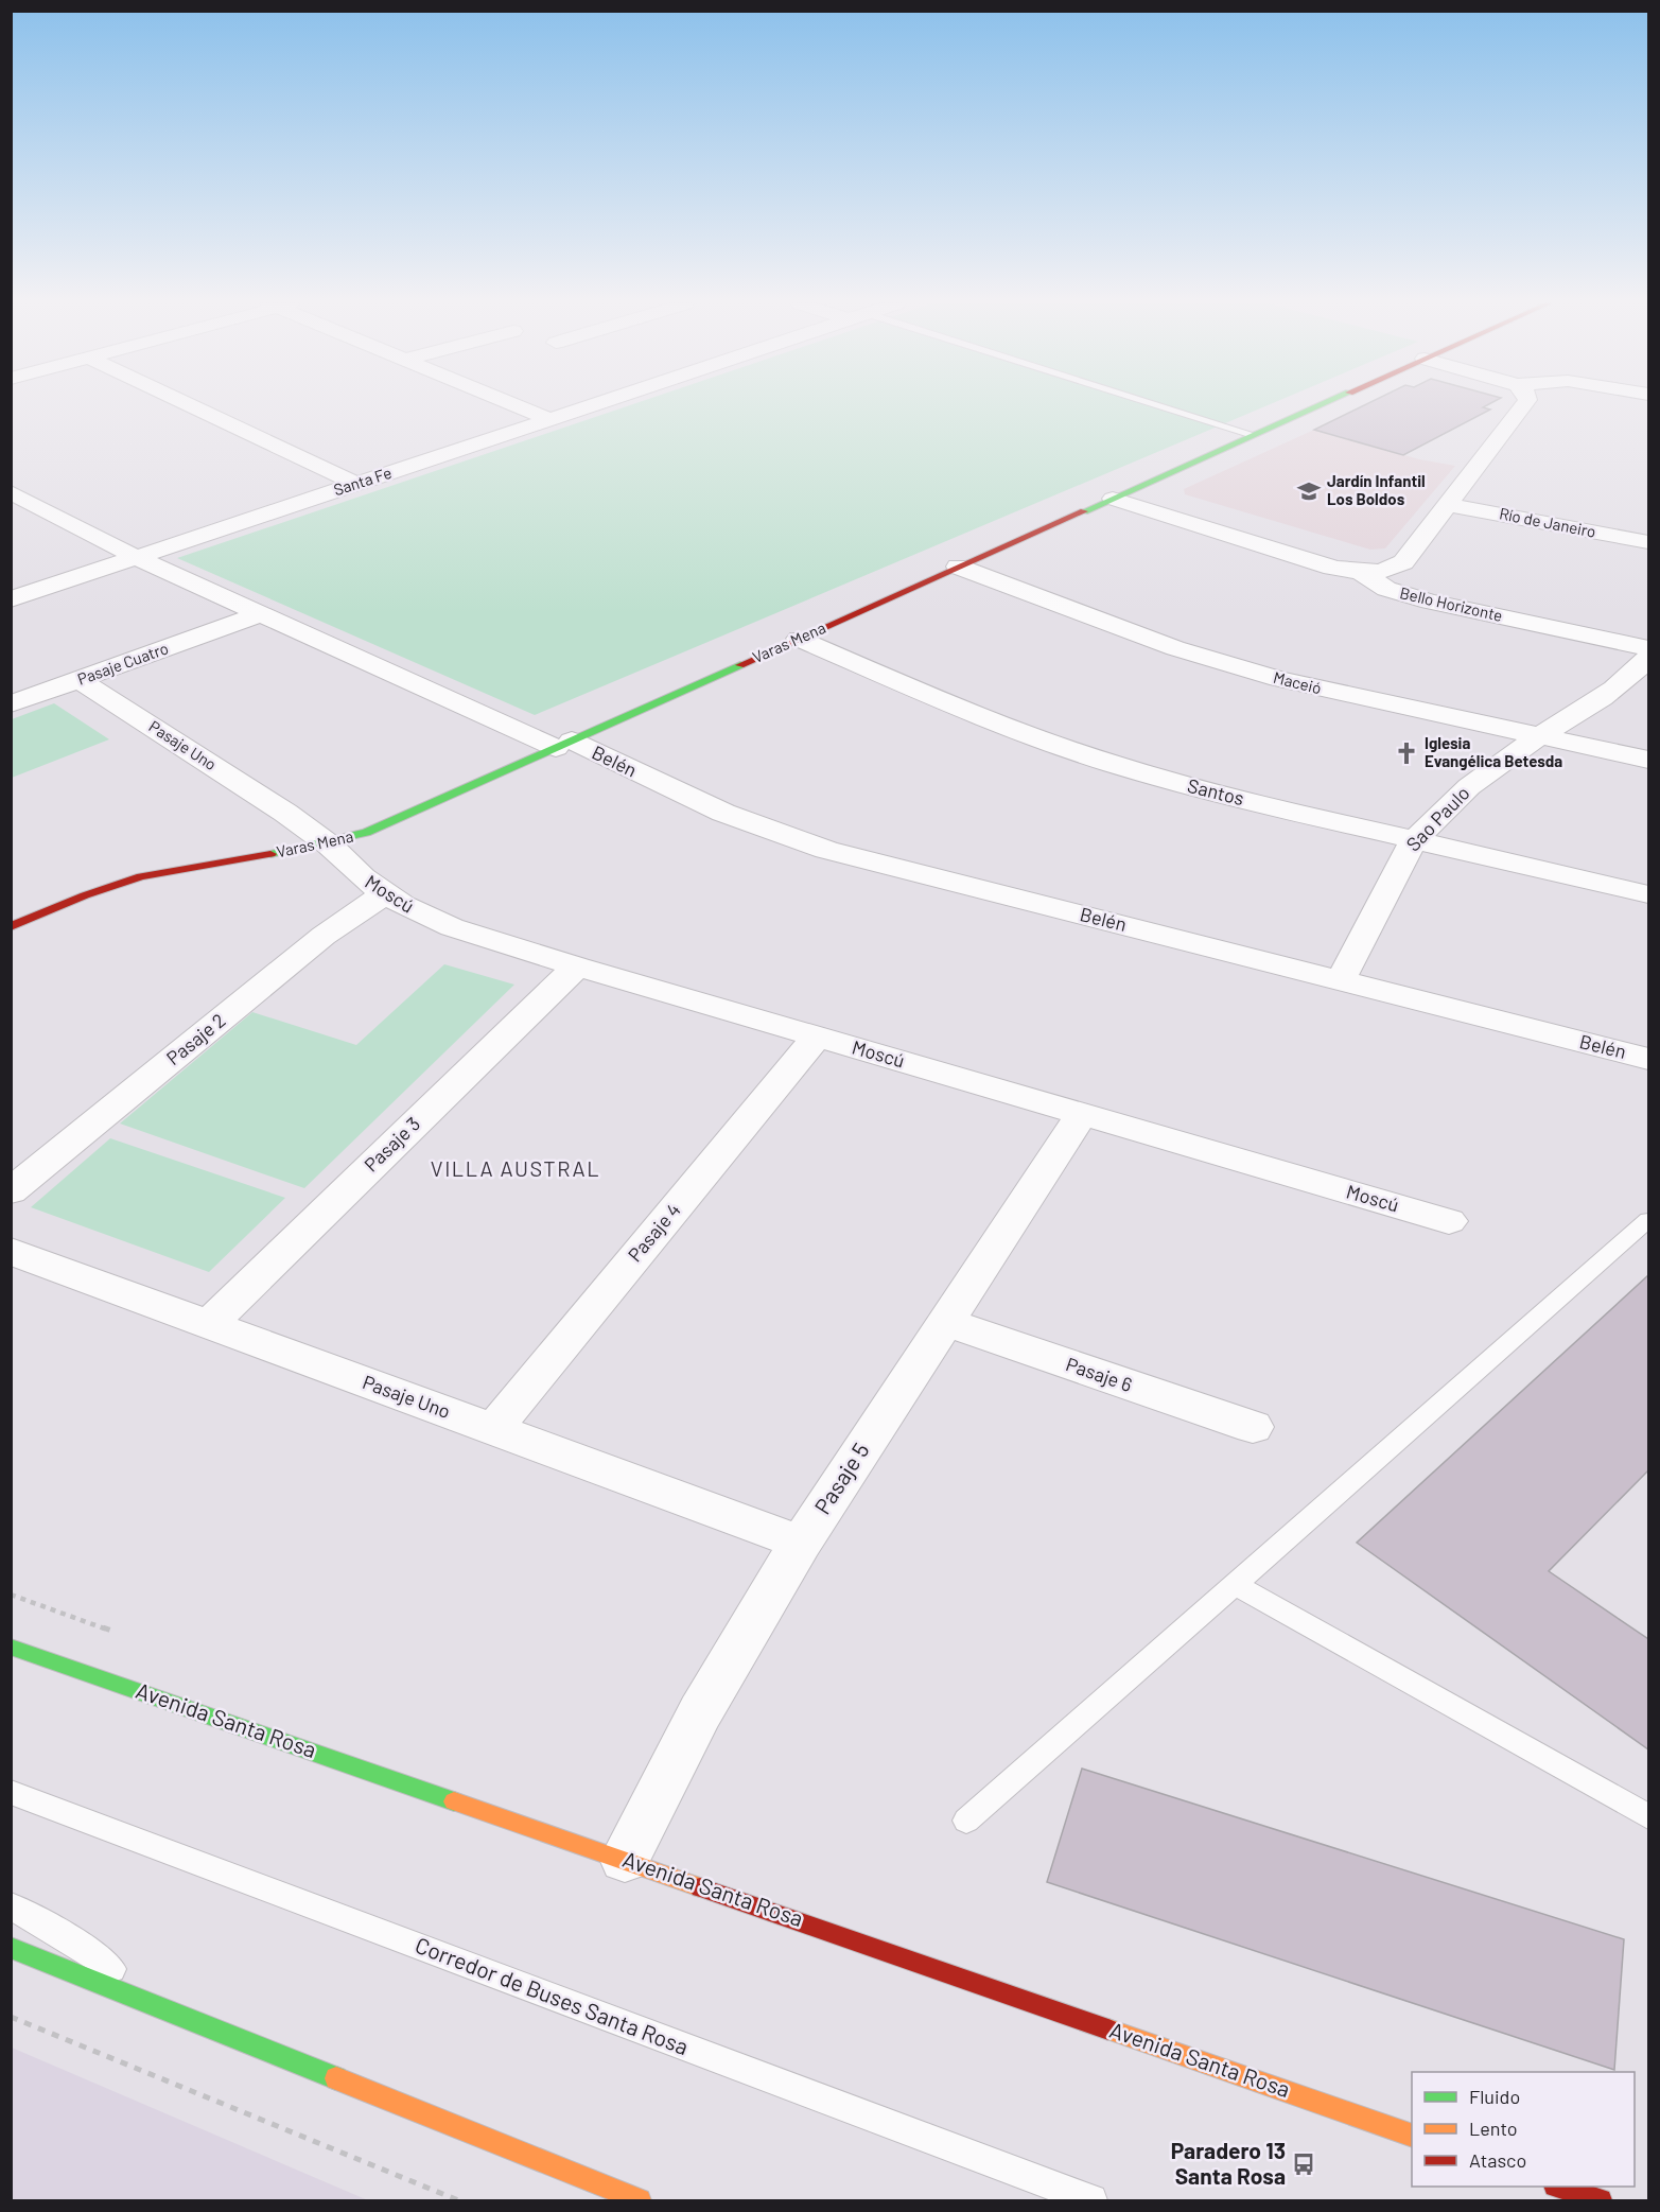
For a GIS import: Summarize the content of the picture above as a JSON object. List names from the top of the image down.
{
  "streets": {
    "street": [
      "Santa Fe",
      "Río de Janeiro",
      "Bello Horizonte",
      "Varas Mena",
      "Pasaje Cuatro",
      "Maceió",
      "Pasaje Uno",
      "Belén",
      "Santos",
      "Sao Paulo",
      "Moscú",
      "Pasaje 2",
      "Pasaje 3",
      "Pasaje 4",
      "Pasaje 6",
      "Pasaje 5",
      "Avenida Santa Rosa"
    ],
    "lane": ["Corredor de Buses Santa Rosa"]
  },
  "crossings": [
    ["Bello Horizonte", "Varas Mena"],
    ["Varas Mena", "Maceió"],
    ["Varas Mena", "Pasaje Uno"],
    ["Varas Mena", "Belén"],
    ["Varas Mena", "Santos"],
    ["Varas Mena", "Moscú"],
    ["Pasaje Cuatro", "Pasaje Uno"],
    ["Maceió", "Sao Paulo"],
    ["Pasaje Uno", "Moscú"],
    ["Pasaje Uno", "Pasaje 3"],
    ["Pasaje Uno", "Pasaje 4"],
    ["Pasaje Uno", "Pasaje 5"],
    ["Belén", "Sao Paulo"],
    ["Santos", "Sao Paulo"],
    ["Moscú", "Pasaje 2"],
    ["Moscú", "Pasaje 3"],
    ["Moscú", "Pasaje 4"],
    ["Moscú", "Pasaje 5"],
    ["Pasaje 6", "Pasaje 5"],
    ["Pasaje 5", "Avenida Santa Rosa"]
  ],
  "districts": ["VILLA AUSTRAL"],
  "places": {
    "school or university": ["Jardín Infantil Los Boldos"],
    "church": ["Iglesia Evangélica Betesda"],
    "bus stop": ["Paradero 13 Santa Rosa"]
  },
  "legend": ["Fluido", "Lento", "Atasco"]
}
